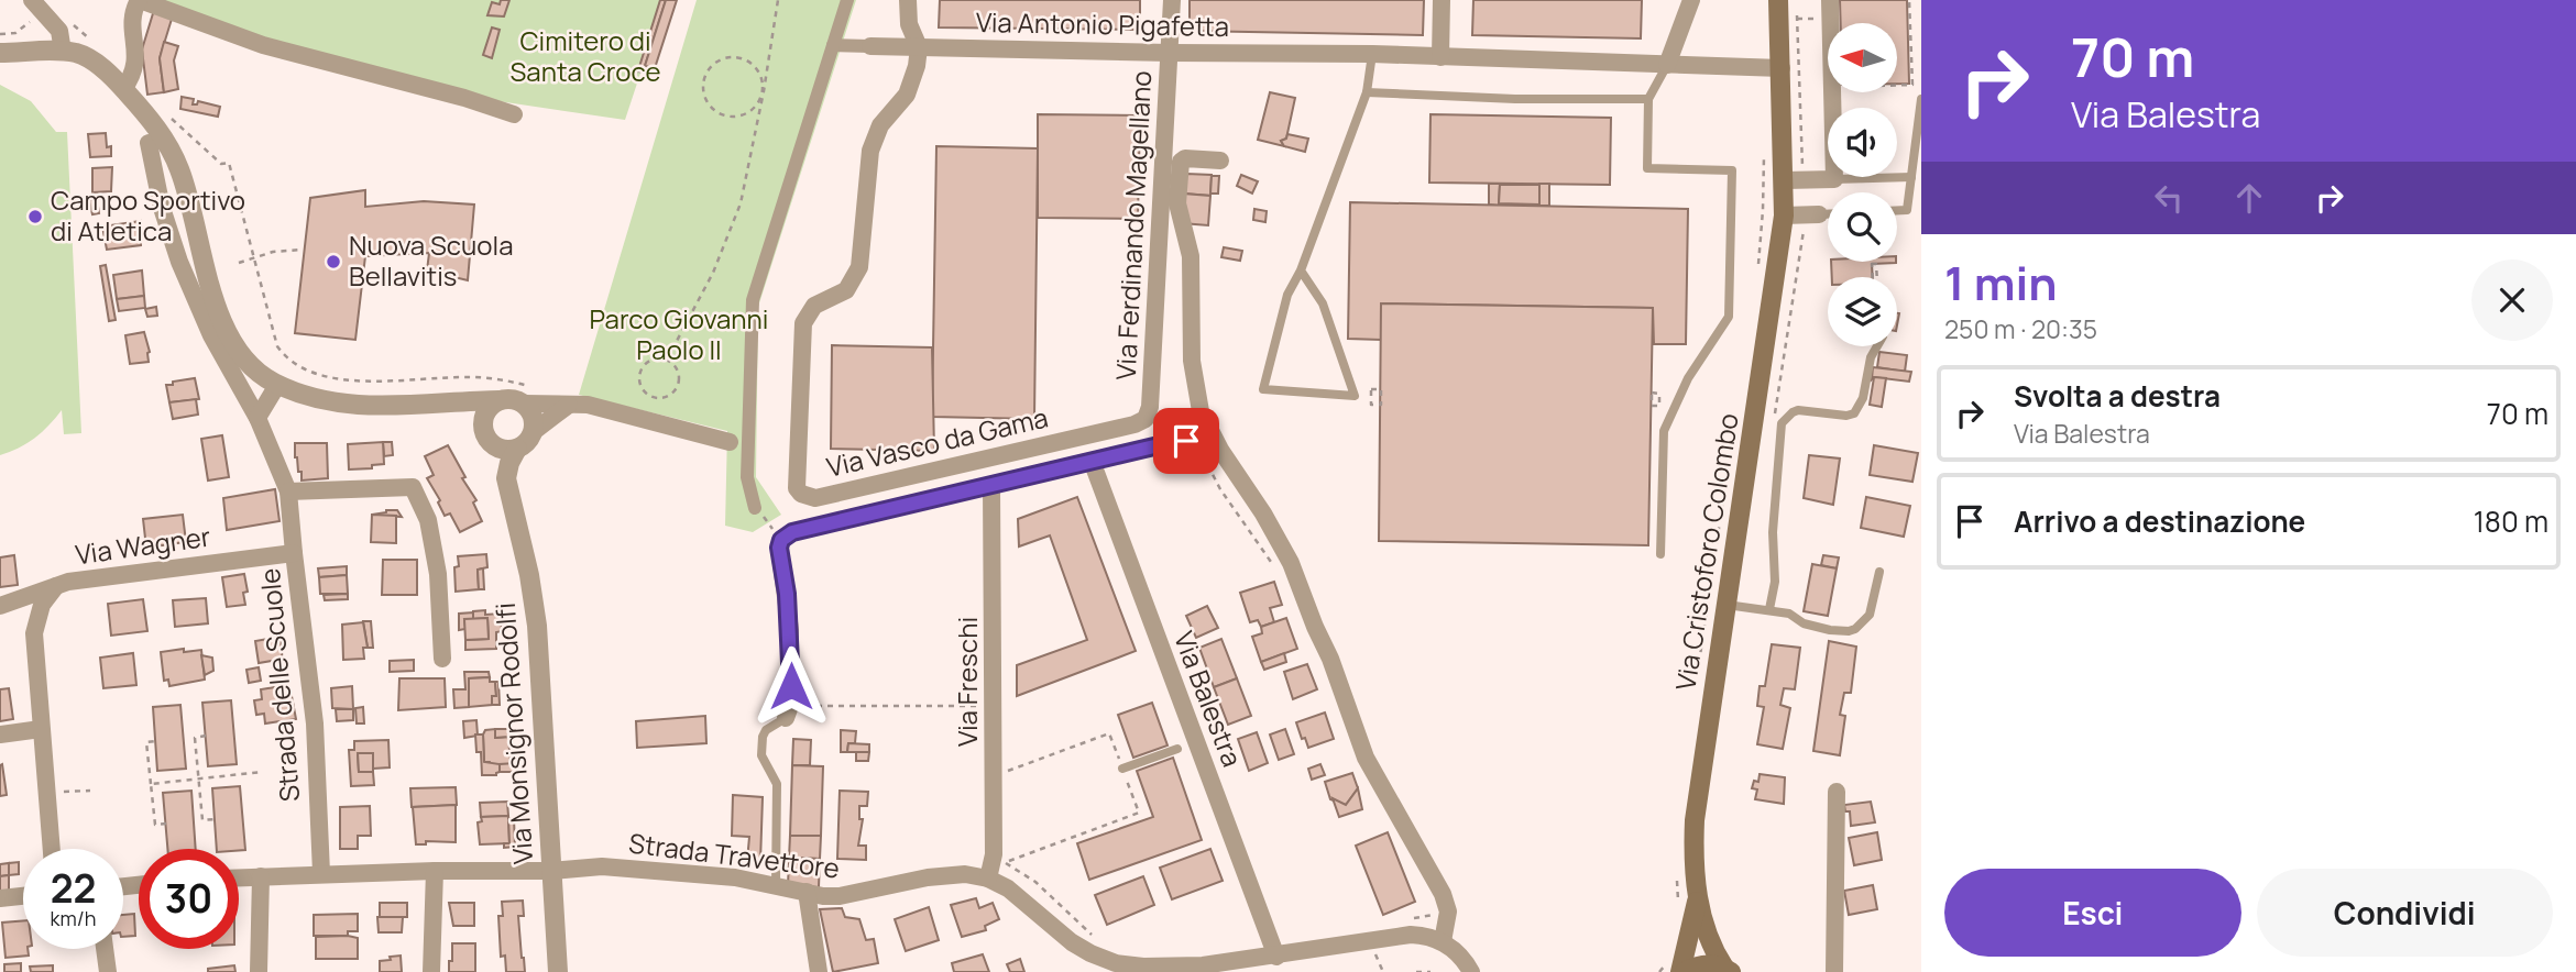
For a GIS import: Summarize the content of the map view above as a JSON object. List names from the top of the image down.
{
  "streets": {
    "main road": ["Via Cristoforo Colombo"],
    "street": [
      "Via Antonio Pigafetta",
      "Via Ferdinando Magellano",
      "Via Vasco da Gama",
      "Via Wagner",
      "Via Freschi",
      "Strada delle Scuole",
      "Via Balestra",
      "Via Monsignor Rodolfi",
      "Strada Travettore"
    ]
  },
  "crossings": [
    ["Via Antonio Pigafetta", "Via Ferdinando Magellano"],
    ["Via Antonio Pigafetta", "Via Vasco da Gama"],
    ["Via Antonio Pigafetta", "Via Cristoforo Colombo"],
    ["Via Ferdinando Magellano", "Via Vasco da Gama"],
    ["Via Wagner", "Strada delle Scuole"],
    ["Via Freschi", "Strada Travettore"],
    ["Strada delle Scuole", "Strada Travettore"],
    ["Via Balestra", "Strada Travettore"],
    ["Via Monsignor Rodolfi", "Strada Travettore"]
  ],
  "parks": ["Cimitero di Santa Croce", "Parco Giovanni Paolo II"],
  "places": ["Campo Sportivo di Atletica", "Nuova Scuola Bellavitis"],
  "north": "left",
  "page": {
    "turn": ["70 m", "Via Balestra"],
    "heading": ["1 min", "250 m · 20:35"],
    "list": [
      {
        "name": "Svolta a destra",
        "note": "Via Balestra",
        "value": "70 m"
      },
      {
        "name": "Arrivo a destinazione",
        "value": "180 m"
      }
    ],
    "speed": "22 km/h",
    "limit": "30",
    "buttons": ["Esci", "Condividi"]
  }
}
